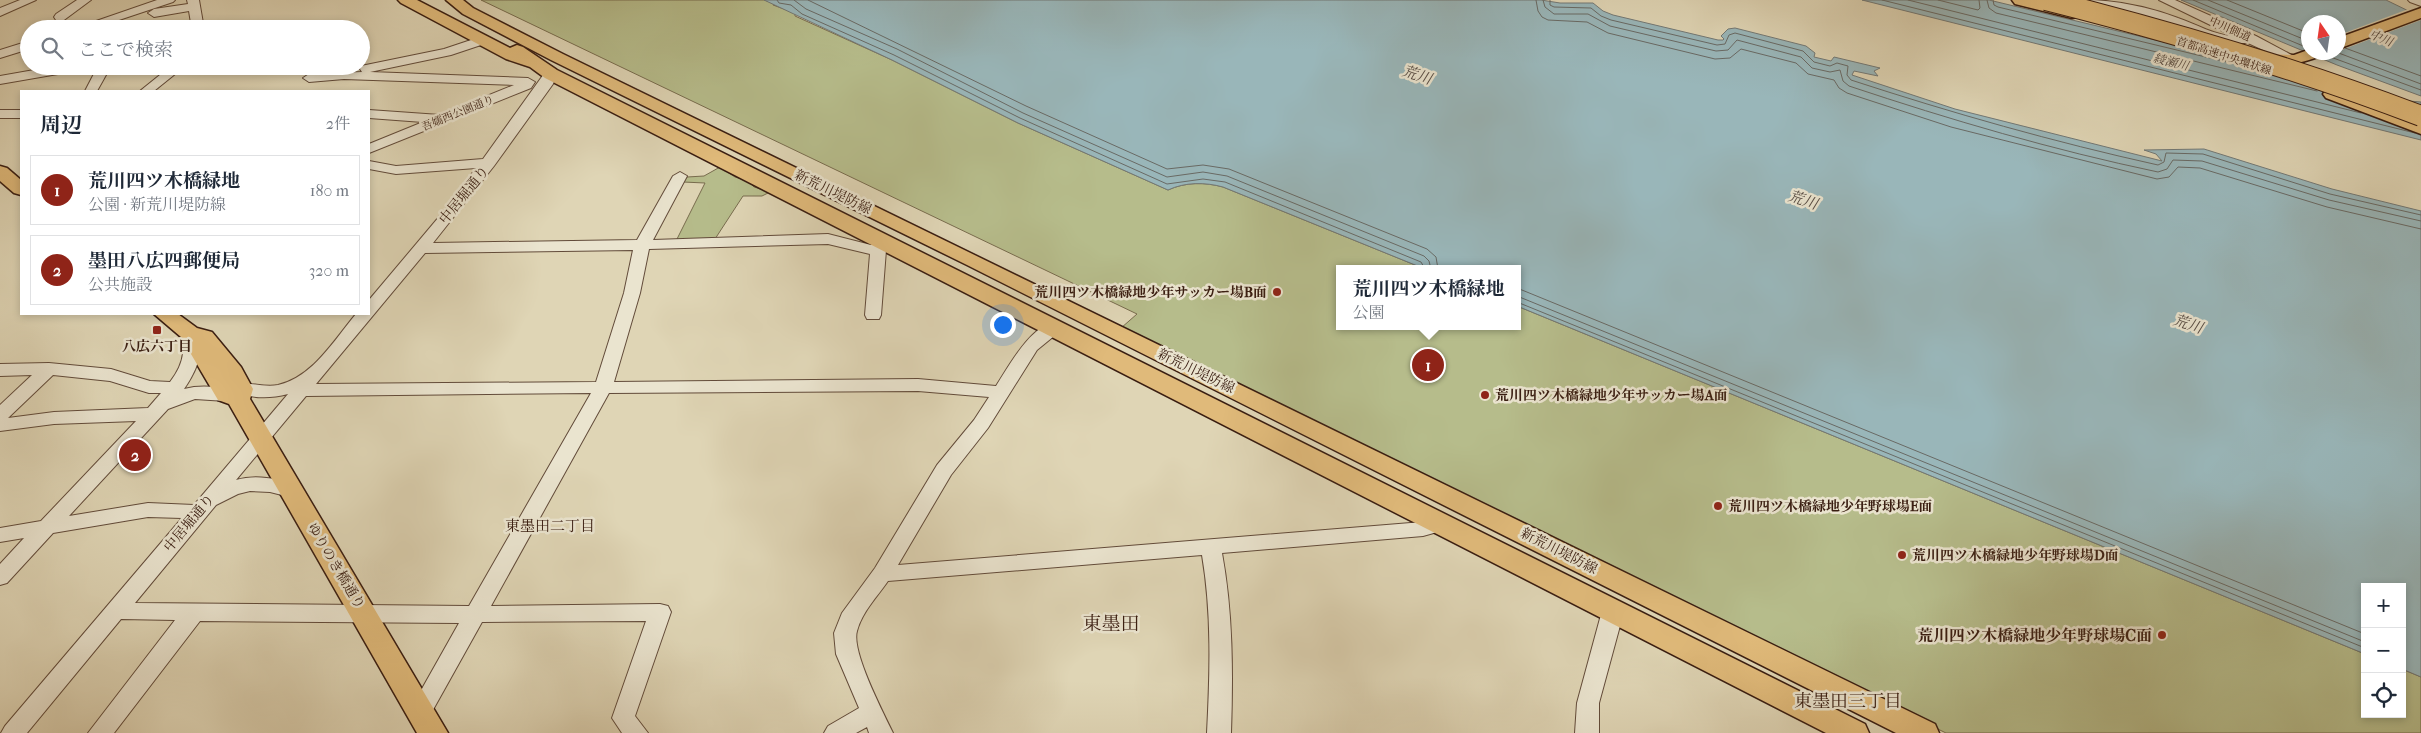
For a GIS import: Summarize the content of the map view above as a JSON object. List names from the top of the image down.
{
  "streets": {
    "highway": ["首都高速中央環状線"],
    "main road": ["新荒川堤防線", "ゆりのき橋通り"],
    "street": ["中川側道", "吾嬬西公園通り", "中居堀通り"]
  },
  "crossings": [
    ["吾嬬西公園通り", "新荒川堤防線"],
    ["吾嬬西公園通り", "中居堀通り"],
    ["新荒川堤防線", "中居堀通り"],
    ["中居堀通り", "ゆりのき橋通り"]
  ],
  "districts": ["東墨田二丁目", "東墨田", "東墨田三丁目"],
  "water": ["中川", "綾瀬川", "荒川"],
  "places": {
    "other": [
      "荒川四ツ木橋緑地少年サッカー場B面",
      "荒川四ツ木橋緑地少年サッカー場A面",
      "荒川四ツ木橋緑地少年野球場E面",
      "荒川四ツ木橋緑地少年野球場D面",
      "荒川四ツ木橋緑地少年野球場C面"
    ],
    "transit": ["八広六丁目"]
  },
  "north": "top",
  "page": {
    "search": "ここで検索",
    "heading": ["周辺", "2件"],
    "list": [
      {
        "mark": "1",
        "name": "荒川四ツ木橋緑地",
        "note": "公園 · 新荒川堤防線",
        "value": "180 m"
      },
      {
        "mark": "2",
        "name": "墨田八広四郵便局",
        "note": "公共施設",
        "value": "320 m"
      }
    ],
    "popup": ["荒川四ツ木橋緑地", "公園"],
    "pins": ["1", "2"],
    "map_buttons": ["+", "−"]
  }
}
